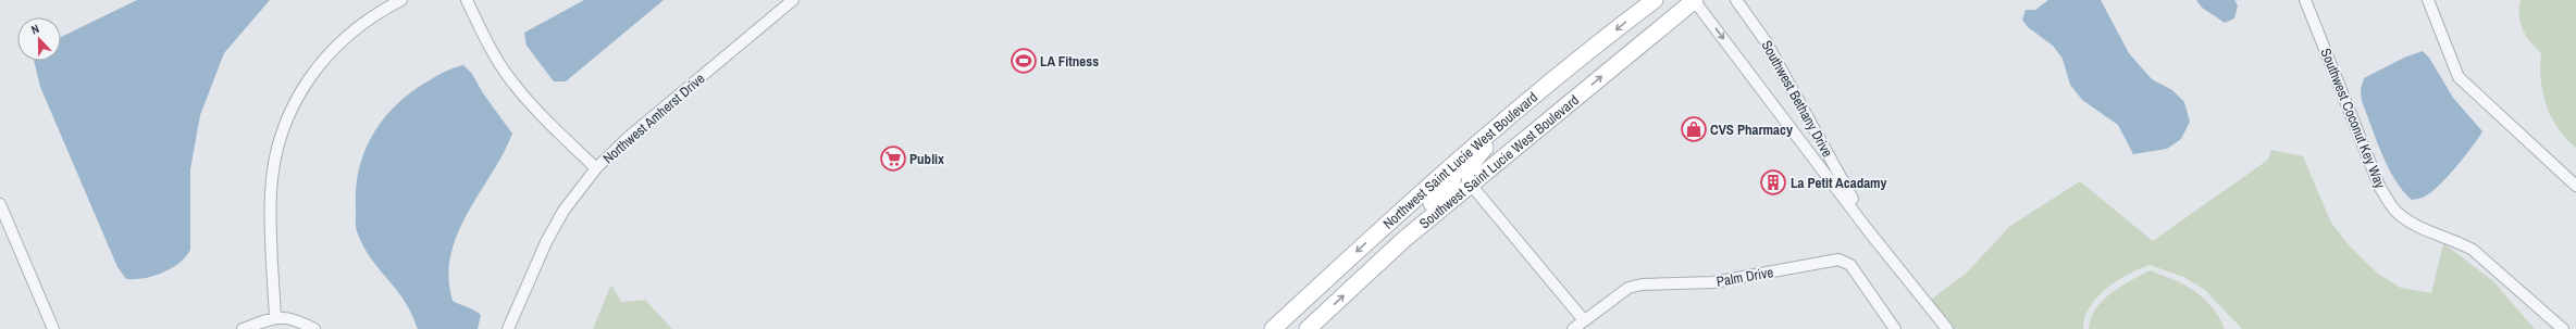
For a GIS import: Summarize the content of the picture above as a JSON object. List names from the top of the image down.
{
  "streets": {
    "main road": ["Northwest Saint Lucie West Boulevard", "Southwest Saint Lucie West Boulevard"],
    "street": [
      "Southwest Bethany Drive",
      "Northwest Amherst Drive",
      "Southwest Coconut Key Way",
      "Palm Drive"
    ]
  },
  "crossings": [
    ["Southwest Bethany Drive", "Southwest Saint Lucie West Boulevard"]
  ],
  "one_way": ["Southwest Saint Lucie West Boulevard"],
  "places": {
    "sports": ["LA Fitness"],
    "shop": ["CVS Pharmacy"],
    "supermarket": ["Publix"],
    "building": ["La Petit Acadamy"]
  },
  "north": "top"
}
